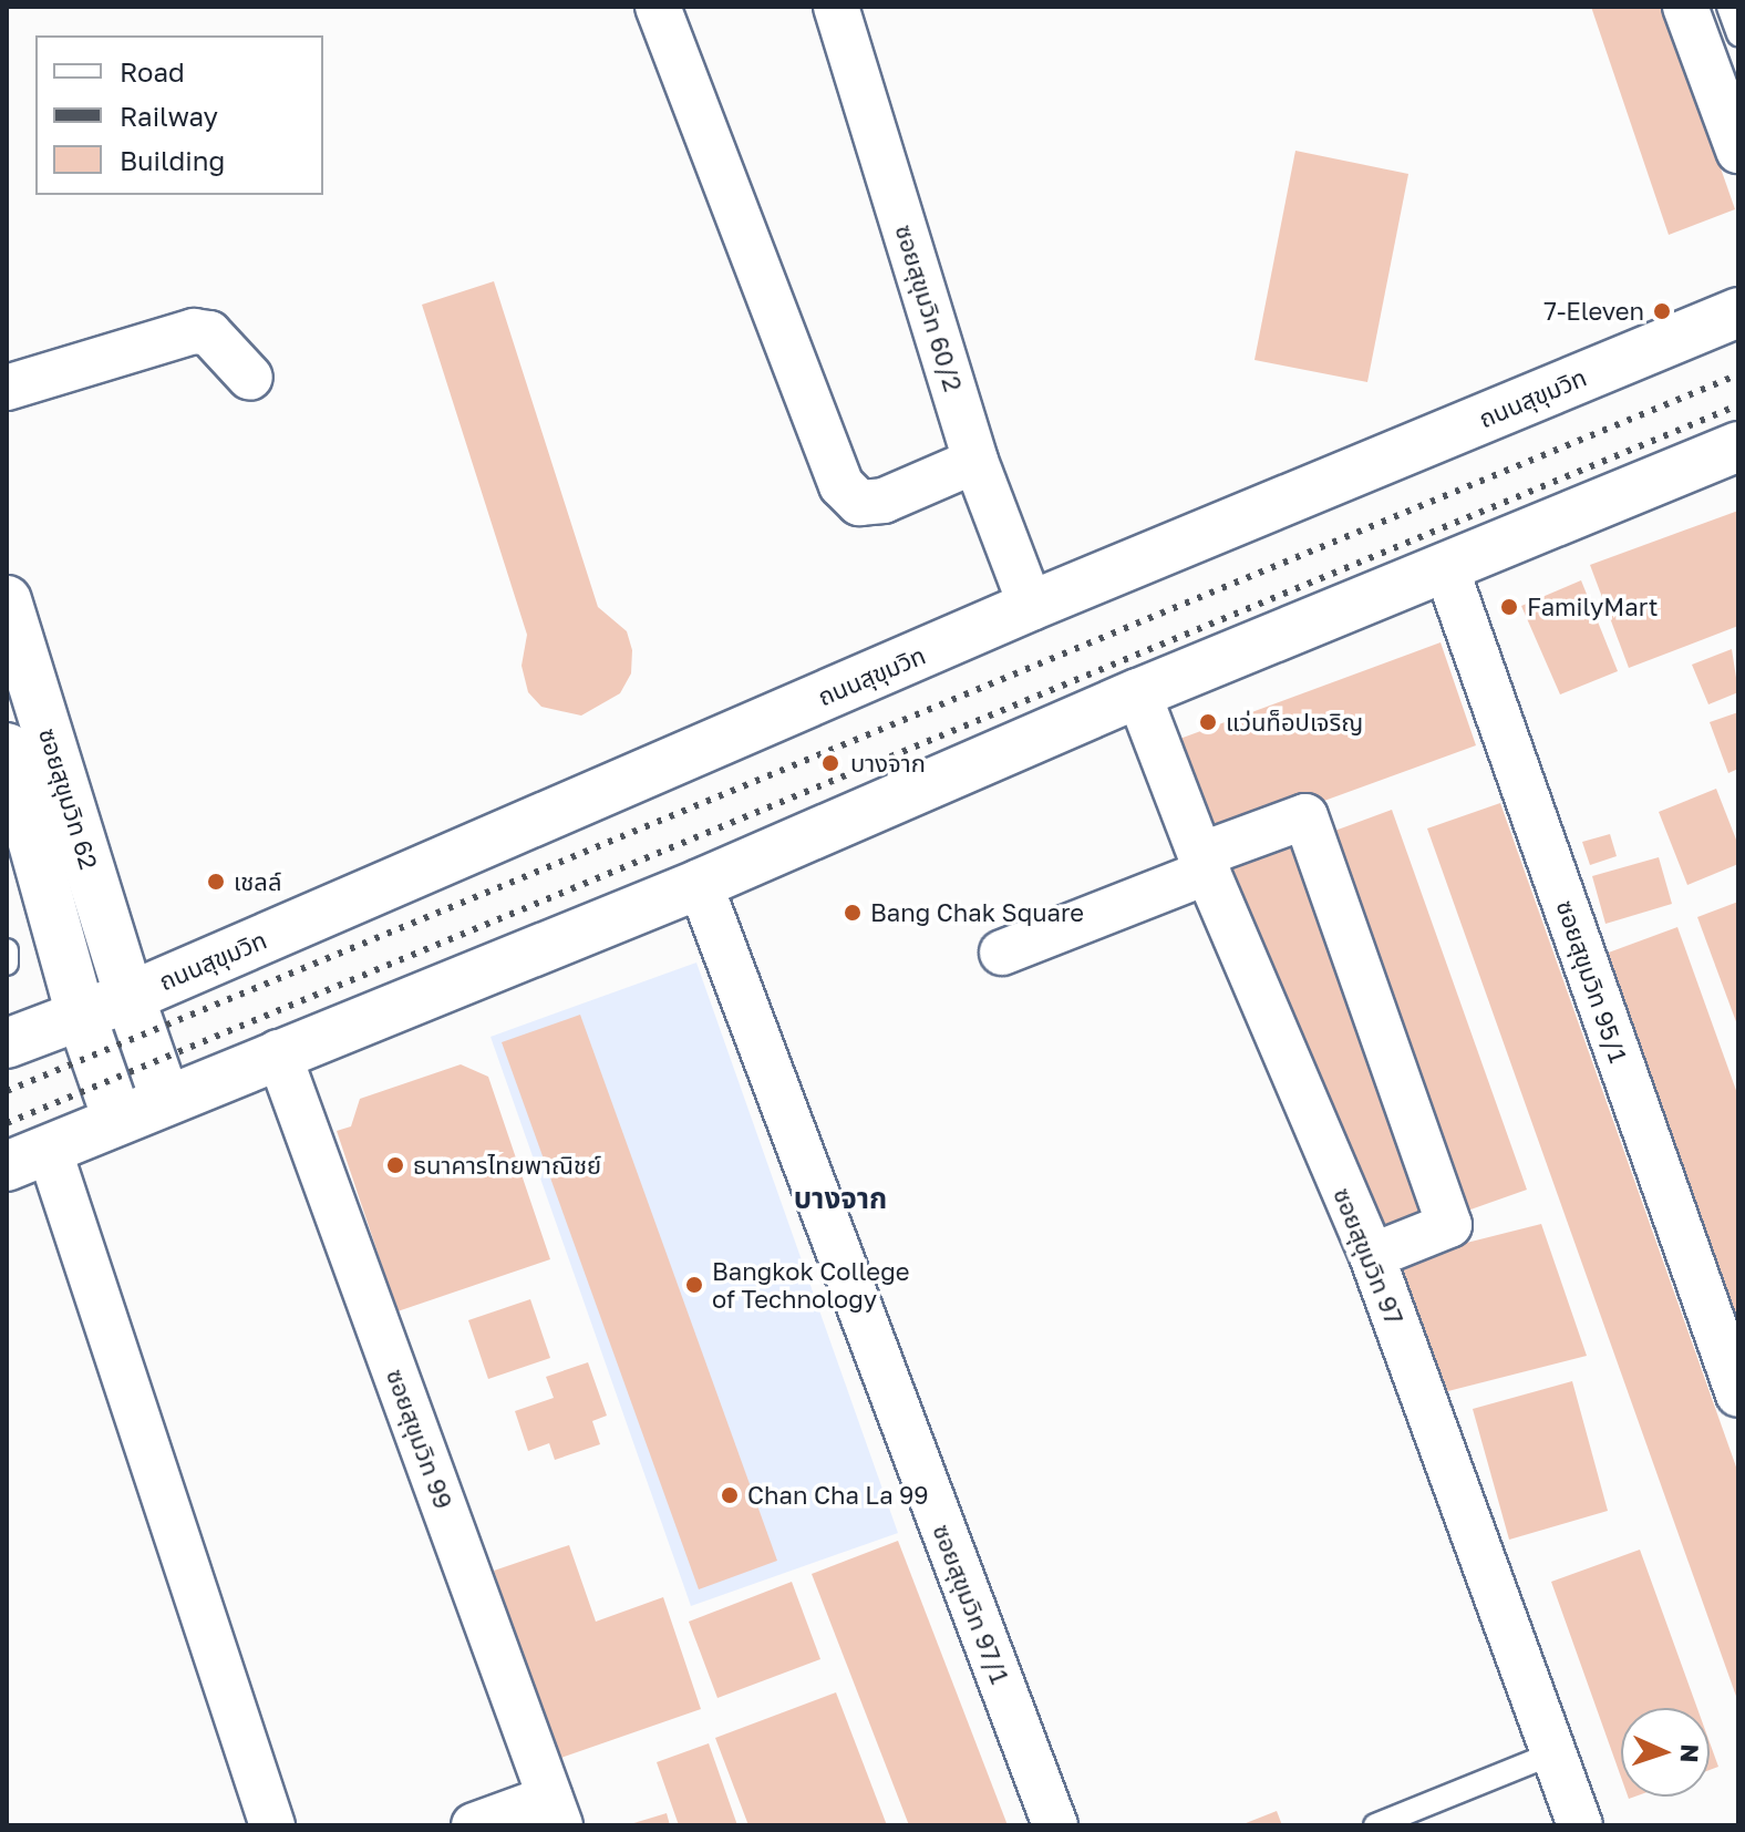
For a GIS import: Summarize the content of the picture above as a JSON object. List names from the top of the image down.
{
  "streets": {
    "main road": ["ถนนสุขุมวิท", "ซอยสุขุมวิท 62"],
    "street": [
      "ซอยสุขุมวิท 60/2",
      "ซอยสุขุมวิท 95/1",
      "ซอยสุขุมวิท 97",
      "ซอยสุขุมวิท 99",
      "ซอยสุขุมวิท 97/1"
    ]
  },
  "crossings": [
    ["ซอยสุขุมวิท 60/2", "ถนนสุขุมวิท"],
    ["ถนนสุขุมวิท", "ซอยสุขุมวิท 62"]
  ],
  "districts": ["บางจาก"],
  "places": [
    "7-Eleven",
    "FamilyMart",
    "แว่นท็อปเจริญ",
    "บางจาก",
    "เชลล์",
    "Bang Chak Square",
    "ธนาคารไทยพาณิชย์",
    "Bangkok College of Technology",
    "Chan Cha La 99"
  ],
  "legend": ["Road", "Railway", "Building"],
  "north": "right"
}
